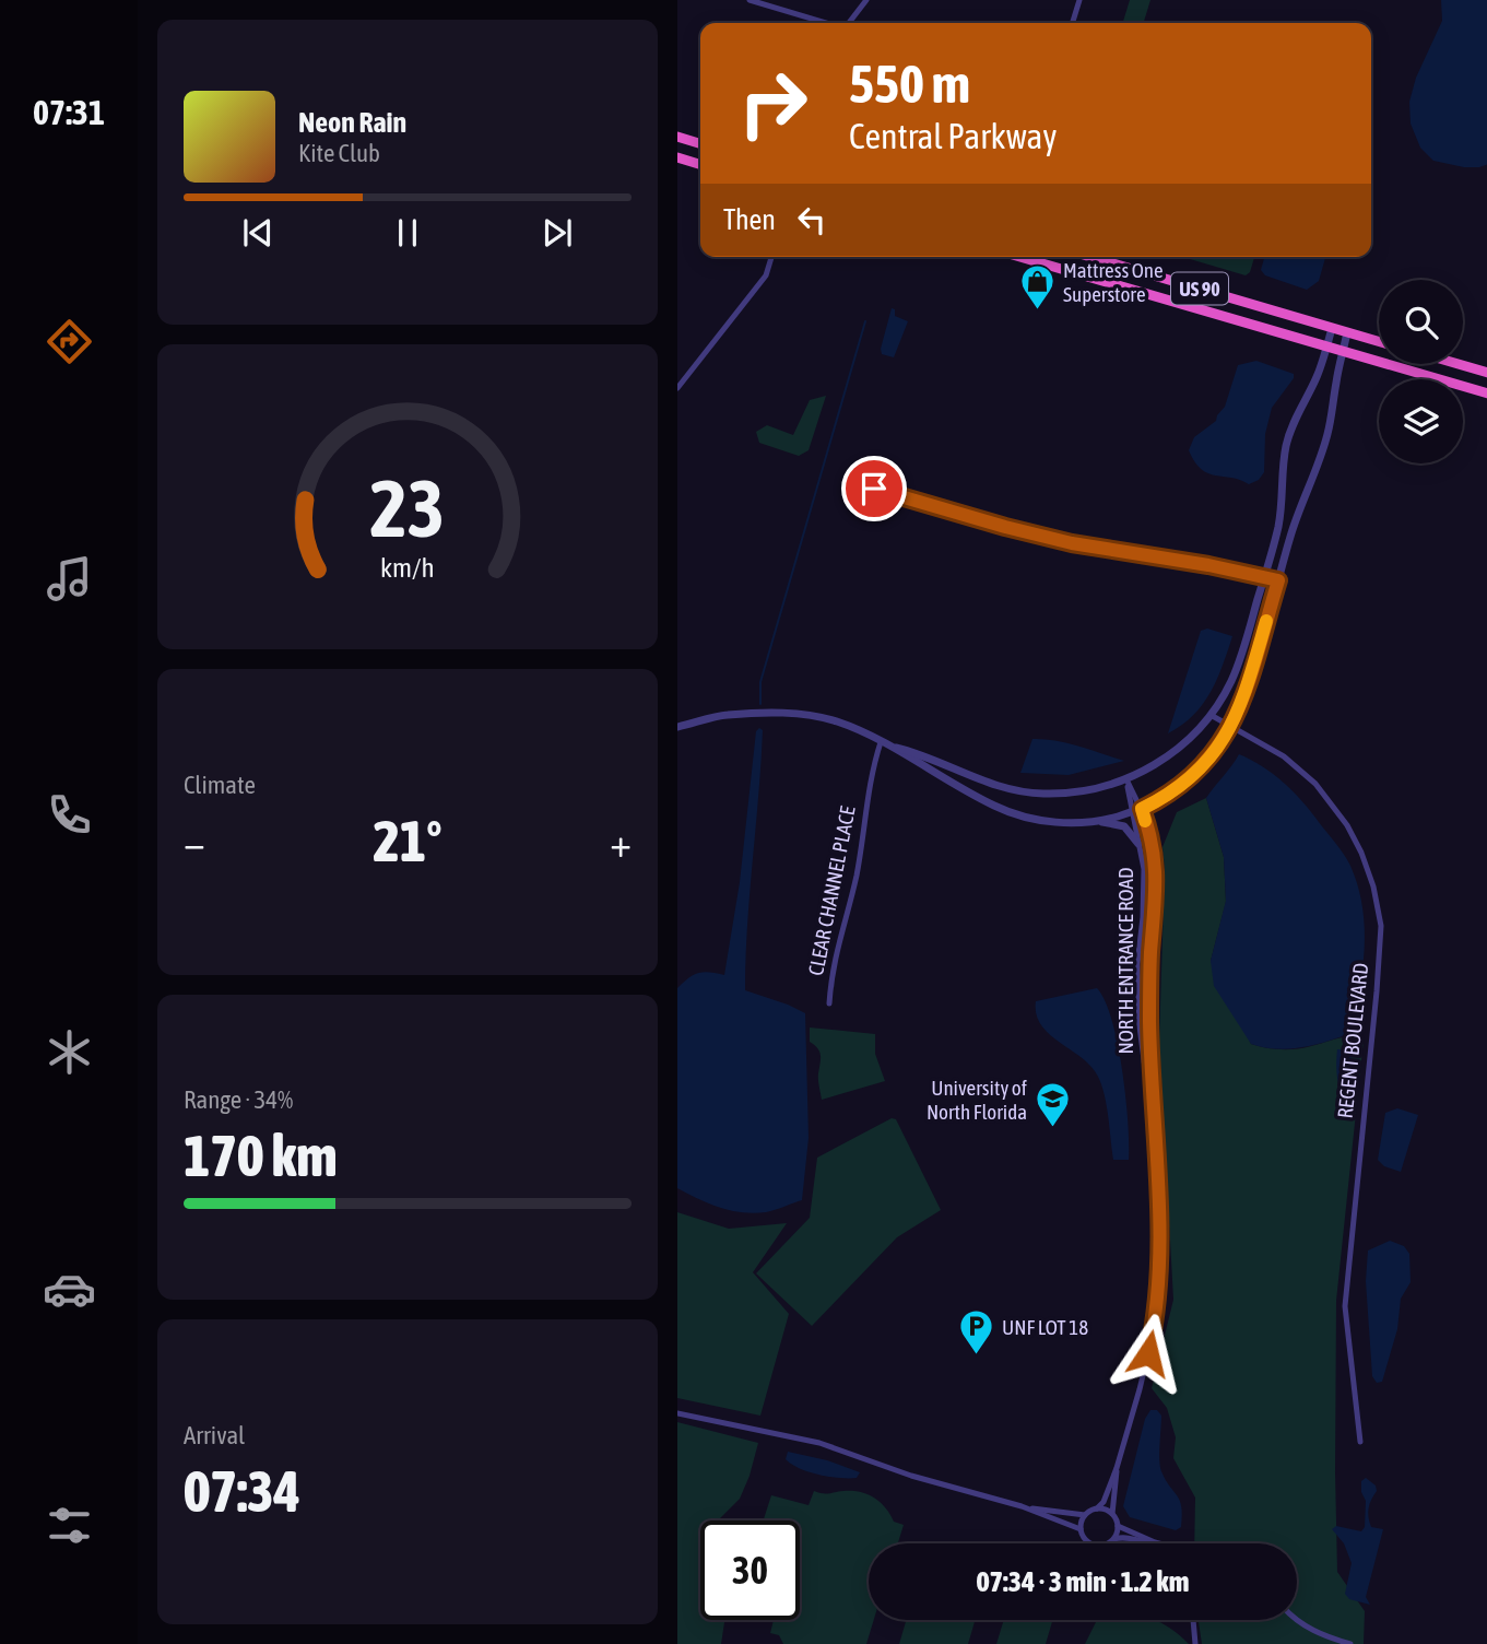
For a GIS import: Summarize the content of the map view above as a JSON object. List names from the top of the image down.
{
  "streets": {
    "highway": ["US 90"],
    "street": ["CLEAR CHANNEL PLACE", "NORTH ENTRANCE ROAD", "REGENT BOULEVARD"]
  },
  "places": {
    "shop": ["Mattress One Superstore"],
    "school or university": ["University of North Florida"],
    "parking": ["UNF LOT 18"]
  },
  "page": {
    "tabs": "07:31",
    "turn": ["550 m", "Central Parkway"],
    "song": ["Neon Rain", "Kite Club"],
    "then": "Then",
    "tile": [
      "Climate",
      ["Range · 34%", "170 km"],
      ["Arrival", "07:34"]
    ],
    "heat": ["−", "21°", "+"],
    "limit": "30",
    "trip": "07:34 · 3 min · 1.2 km",
    "gauge": ["23", "km/h"]
  }
}
